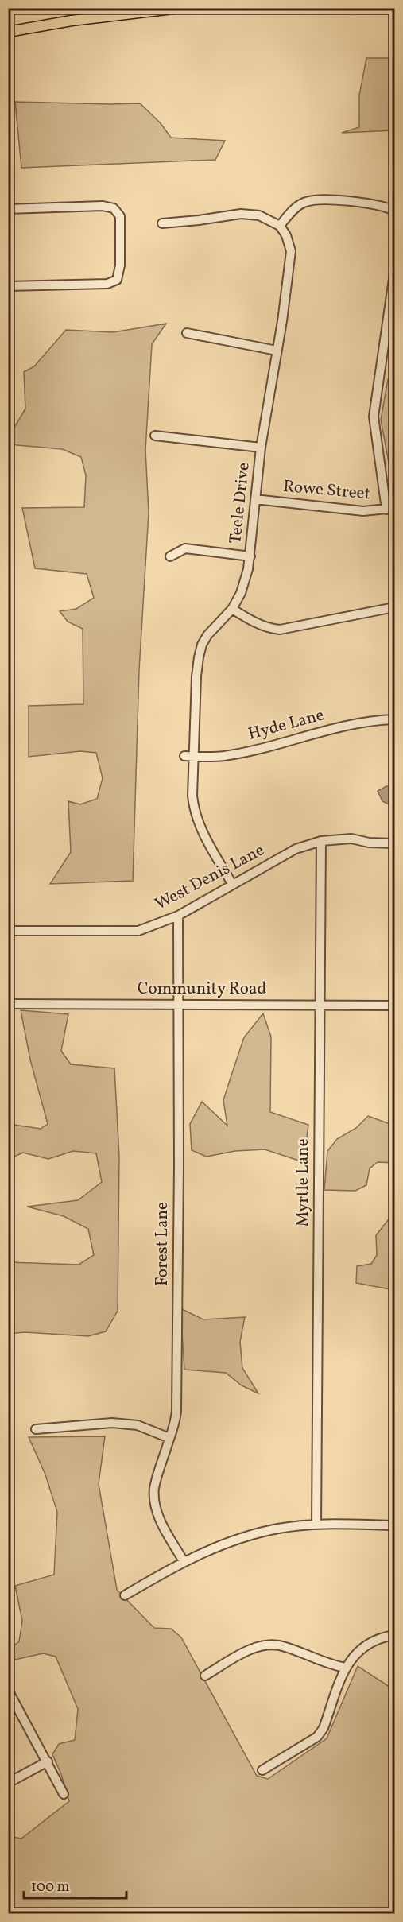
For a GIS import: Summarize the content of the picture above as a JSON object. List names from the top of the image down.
{
  "streets": {
    "street": [
      "Rowe Street",
      "Teele Drive",
      "Hyde Lane",
      "West Denis Lane",
      "Community Road",
      "Myrtle Lane",
      "Forest Lane"
    ]
  },
  "crossings": [
    ["Rowe Street", "Teele Drive"],
    ["Teele Drive", "Hyde Lane"],
    ["Teele Drive", "West Denis Lane"],
    ["West Denis Lane", "Myrtle Lane"],
    ["West Denis Lane", "Forest Lane"],
    ["Community Road", "Myrtle Lane"],
    ["Community Road", "Forest Lane"]
  ],
  "scale_bar": "100 m"
}
